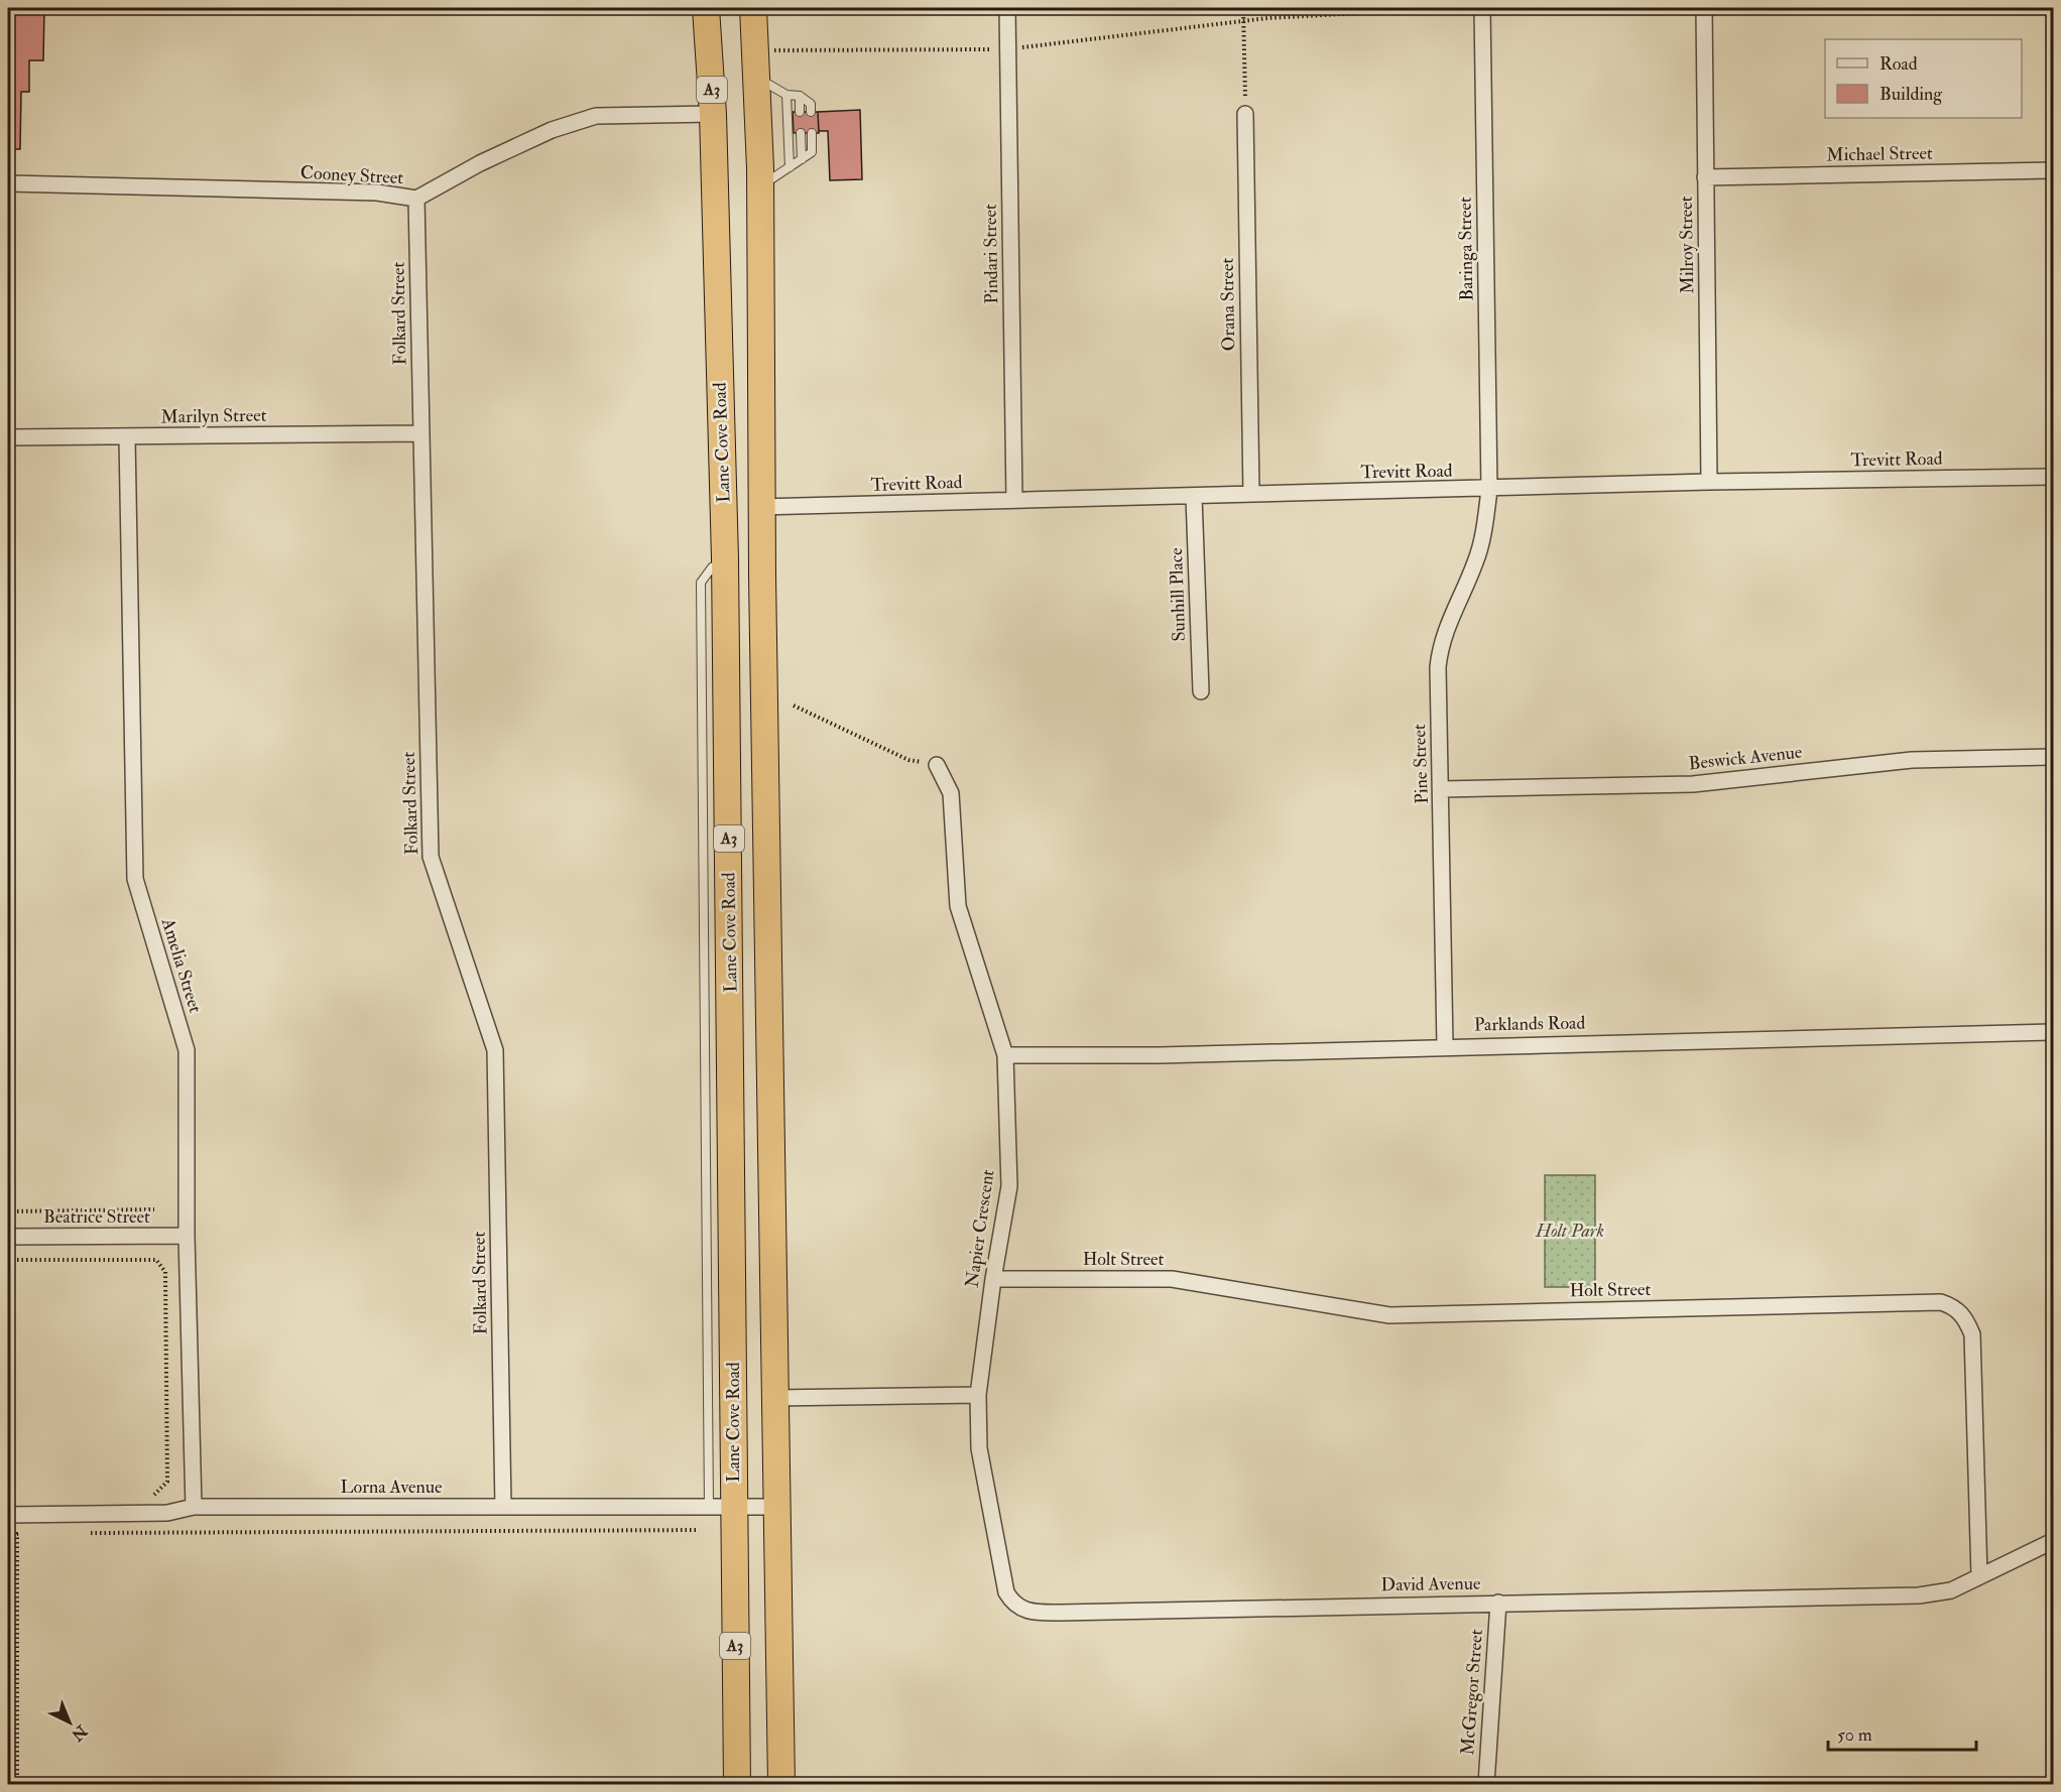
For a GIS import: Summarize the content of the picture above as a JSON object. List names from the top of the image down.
{
  "streets": {
    "highway": ["A3", "Lane Cove Road"],
    "street": [
      "Michael Street",
      "Cooney Street",
      "Milroy Street",
      "Baringa Street",
      "Pindari Street",
      "Orana Street",
      "Folkard Street",
      "Marilyn Street",
      "Trevitt Road",
      "Sunhill Place",
      "Beswick Avenue",
      "Pine Street",
      "Amelia Street",
      "Parklands Road",
      "Beatrice Street",
      "Napier Crescent",
      "Holt Street",
      "Lorna Avenue",
      "David Avenue",
      "McGregor Street"
    ]
  },
  "crossings": [
    ["Michael Street", "Milroy Street"],
    ["Cooney Street", "Folkard Street"],
    ["Cooney Street", "Lane Cove Road"],
    ["Milroy Street", "Trevitt Road"],
    ["Baringa Street", "Trevitt Road"],
    ["Baringa Street", "Pine Street"],
    ["Pindari Street", "Trevitt Road"],
    ["Orana Street", "Trevitt Road"],
    ["Folkard Street", "Marilyn Street"],
    ["Folkard Street", "Lorna Avenue"],
    ["Marilyn Street", "Amelia Street"],
    ["Lane Cove Road", "Trevitt Road"],
    ["Lane Cove Road", "Lorna Avenue"],
    ["Trevitt Road", "Sunhill Place"],
    ["Trevitt Road", "Pine Street"],
    ["Beswick Avenue", "Pine Street"],
    ["Pine Street", "Parklands Road"],
    ["Amelia Street", "Beatrice Street"],
    ["Amelia Street", "Lorna Avenue"],
    ["Parklands Road", "Napier Crescent"],
    ["Napier Crescent", "Holt Street"],
    ["Napier Crescent", "David Avenue"],
    ["Holt Street", "David Avenue"],
    ["David Avenue", "McGregor Street"]
  ],
  "parks": ["Holt Park"],
  "legend": ["Road", "Building"],
  "scale_bar": "50 m",
  "north": "bottom right"
}
